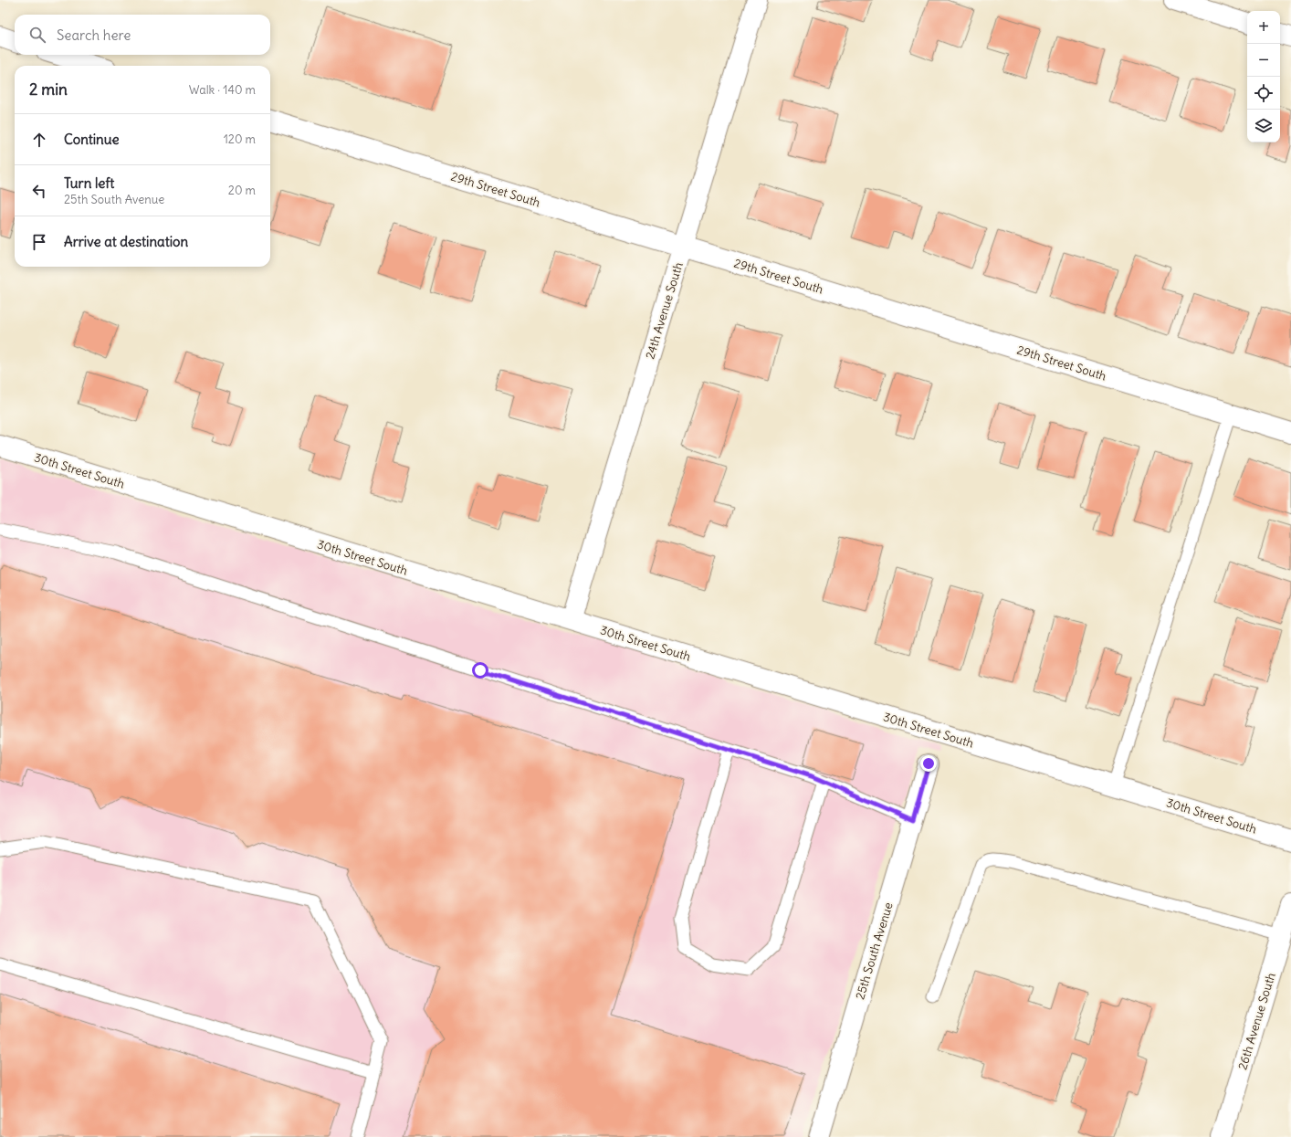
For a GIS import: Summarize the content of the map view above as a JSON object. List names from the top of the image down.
{
  "streets": {
    "street": [
      "29th Street South",
      "24th Avenue South",
      "30th Street South",
      "25th South Avenue",
      "26th Avenue South"
    ]
  },
  "crossings": [
    ["29th Street South", "24th Avenue South"],
    ["24th Avenue South", "30th Street South"]
  ],
  "page": {
    "map_buttons": ["+", "−"],
    "search": "Search here",
    "heading": ["2 min", "Walk · 140 m"],
    "list": [
      ["Continue", "120 m"],
      ["Turn left", "25th South Avenue", "20 m"],
      "Arrive at destination"
    ]
  }
}
